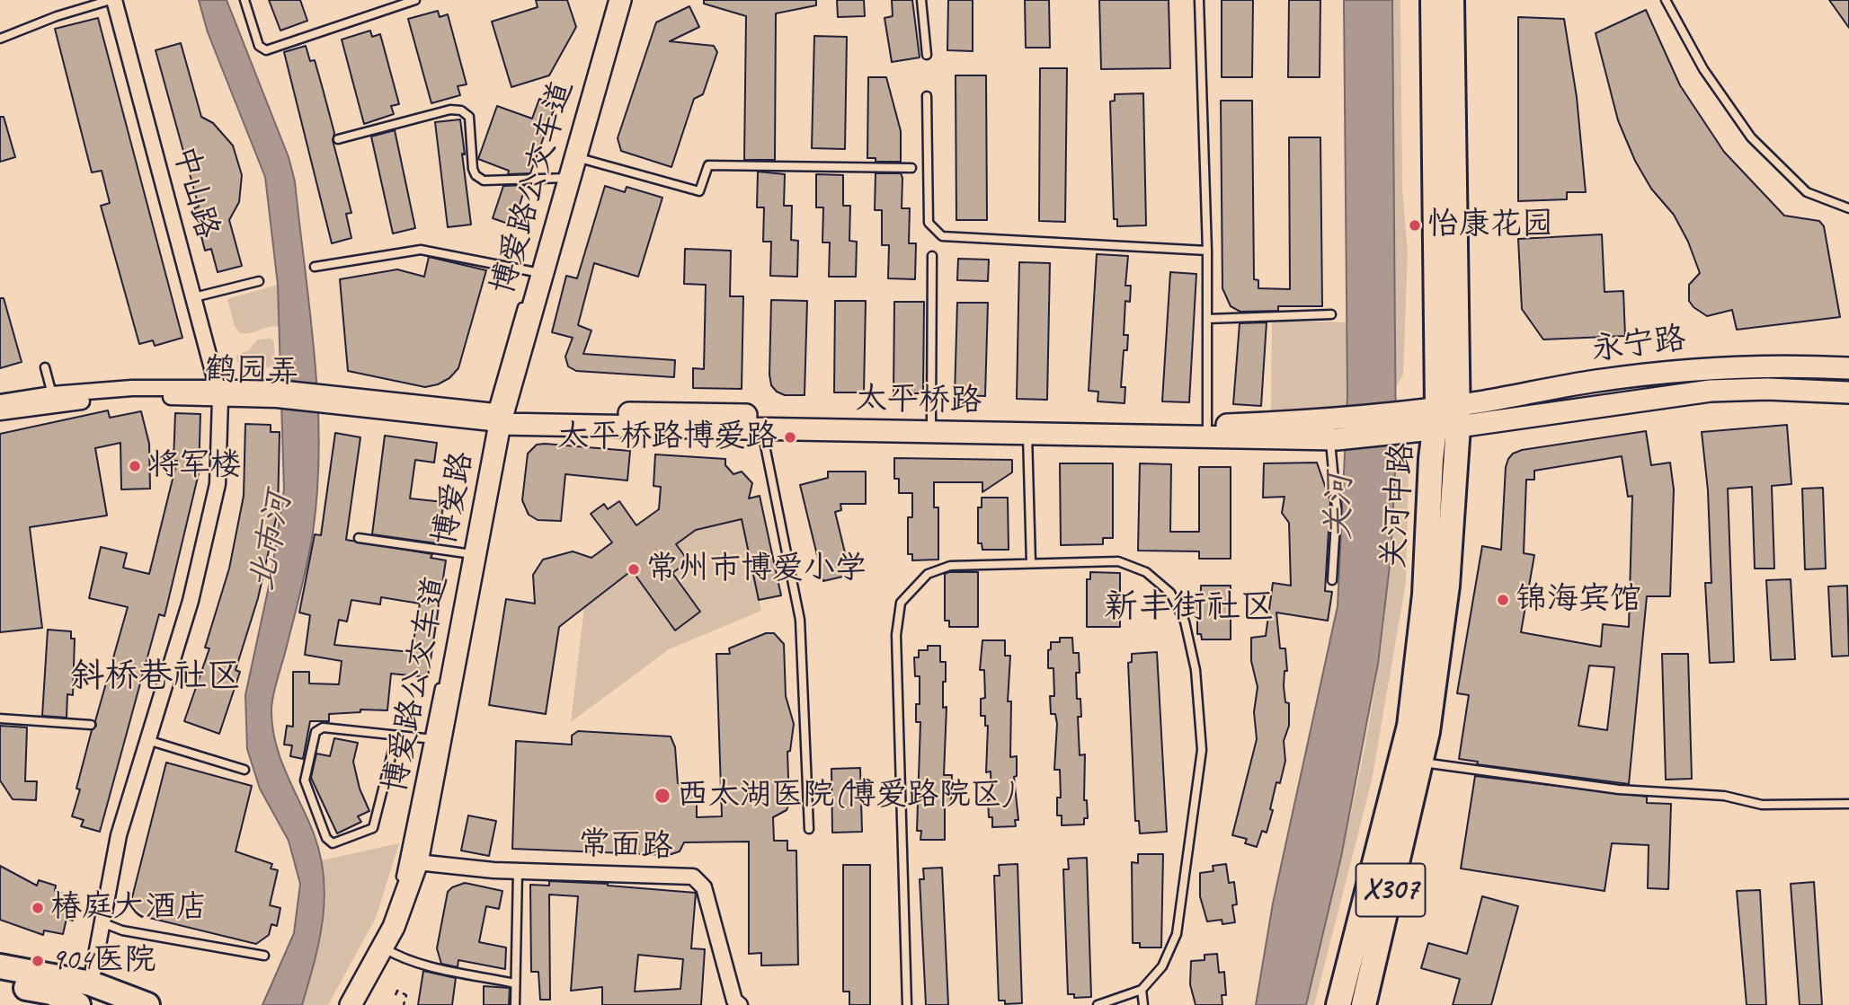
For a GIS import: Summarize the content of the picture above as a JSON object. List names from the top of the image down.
{
  "streets": {
    "main road": [
      "永宁路",
      "太平桥路",
      "博爱路",
      "关河中路",
      "X307"
    ],
    "street": ["中山路", "鹤园弄", "常面路"],
    "lane": ["博爱路公交车道"]
  },
  "crossings": [
    ["博爱路公交车道", "鹤园弄"],
    ["博爱路公交车道", "太平桥路"],
    ["博爱路公交车道", "博爱路"],
    ["中山路", "鹤园弄"],
    ["永宁路", "关河中路"],
    ["鹤园弄", "太平桥路"],
    ["鹤园弄", "博爱路"],
    ["太平桥路", "博爱路"],
    ["博爱路", "常面路"]
  ],
  "districts": ["新丰街社区", "斜桥巷社区"],
  "water": ["关河", "北市河"],
  "places": [
    "怡康花园",
    "太平桥路博爱路",
    "将军楼",
    "常州市博爱小学",
    "锦海宾馆",
    "西太湖医院(博爱路院区)",
    "椿庭大酒店",
    "904医院"
  ]
}
